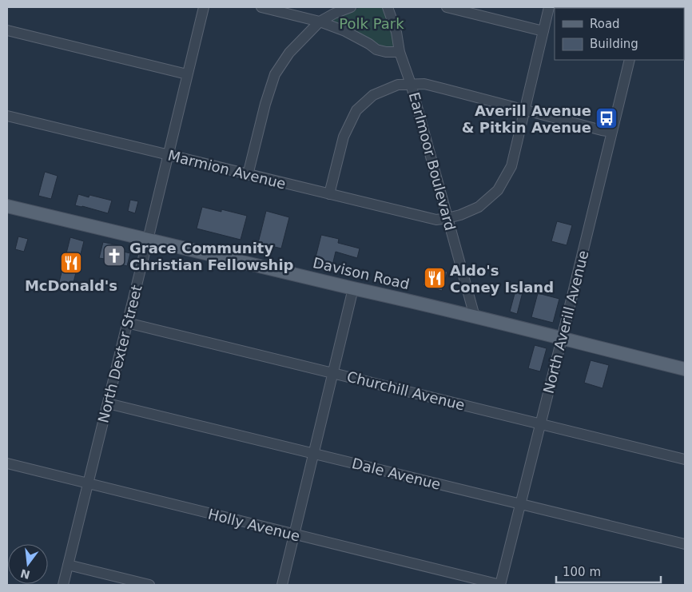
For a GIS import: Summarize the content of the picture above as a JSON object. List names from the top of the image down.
{
  "streets": {
    "main road": ["Davison Road"],
    "street": [
      "Earlmoor Boulevard",
      "Marmion Avenue",
      "North Averill Avenue",
      "North Dexter Street",
      "Churchill Avenue",
      "Dale Avenue",
      "Holly Avenue"
    ]
  },
  "crossings": [
    ["Earlmoor Boulevard", "Marmion Avenue"],
    ["Earlmoor Boulevard", "Davison Road"],
    ["Marmion Avenue", "North Dexter Street"],
    ["Davison Road", "North Averill Avenue"],
    ["Davison Road", "North Dexter Street"],
    ["North Averill Avenue", "Churchill Avenue"],
    ["North Averill Avenue", "Dale Avenue"],
    ["North Averill Avenue", "Holly Avenue"],
    ["North Dexter Street", "Churchill Avenue"],
    ["North Dexter Street", "Dale Avenue"],
    ["North Dexter Street", "Holly Avenue"]
  ],
  "parks": ["Polk Park"],
  "places": {
    "bus stop": ["Averill Avenue & Pitkin Avenue"],
    "church": ["Grace Community Christian Fellowship"],
    "restaurant": ["McDonald's", "Aldo's Coney Island"]
  },
  "legend": ["Road", "Building"],
  "scale_bar": "100 m",
  "north": "bottom"
}
